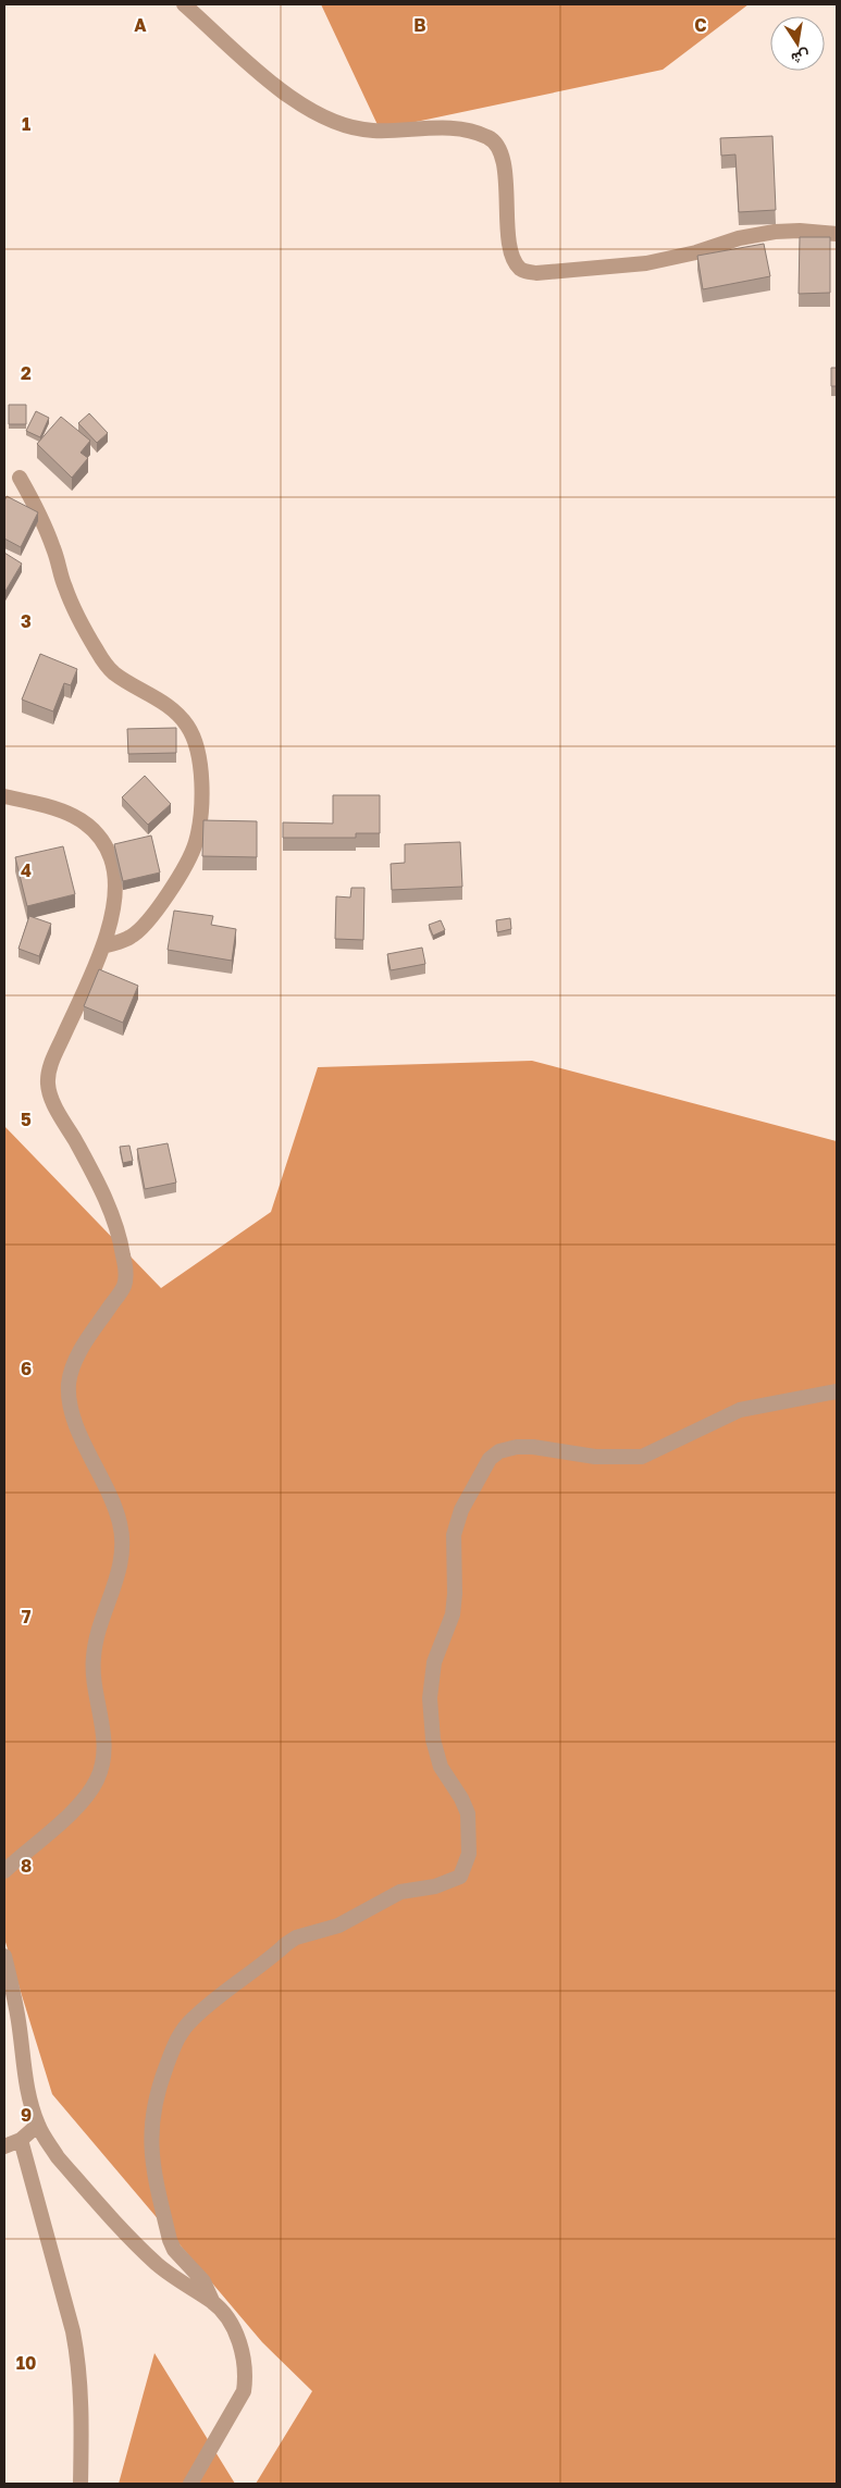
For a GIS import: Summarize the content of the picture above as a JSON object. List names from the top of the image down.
{
  "north": "bottom",
  "grid": {
    "columns": ["A", "B", "C"],
    "rows": [
      "1",
      "2",
      "3",
      "4",
      "5",
      "6",
      "7",
      "8",
      "9",
      "10"
    ]
  }
}
